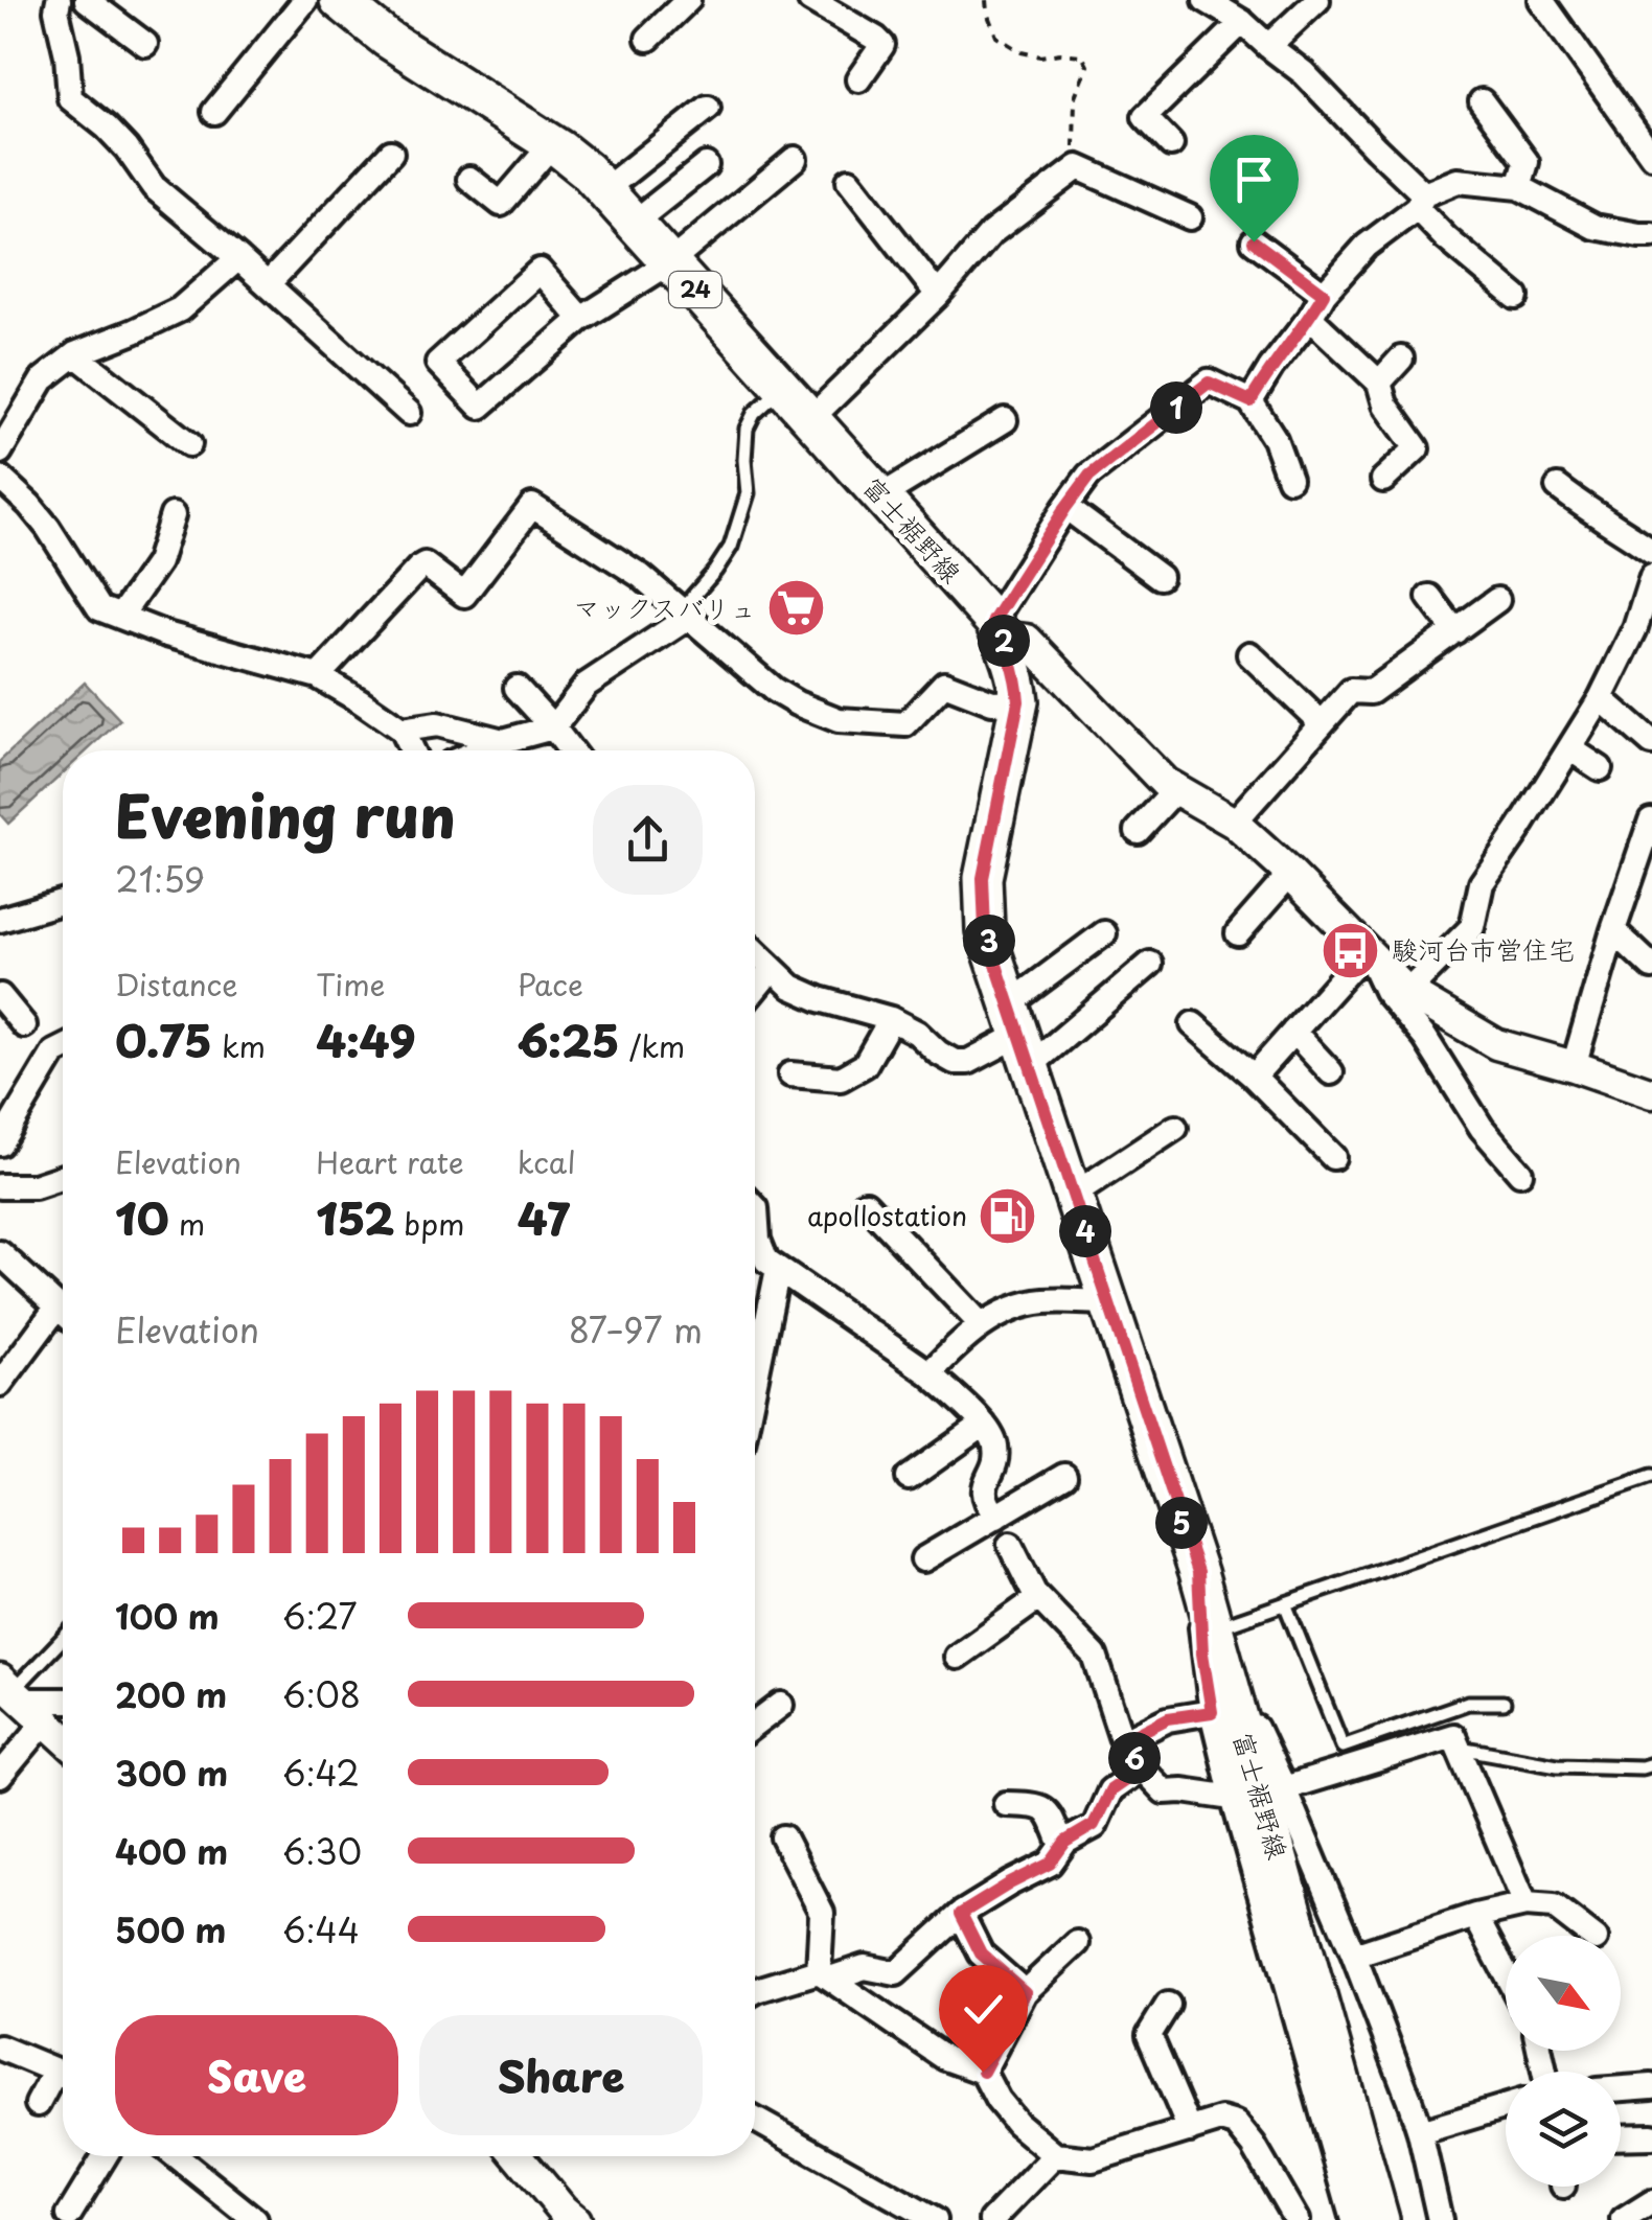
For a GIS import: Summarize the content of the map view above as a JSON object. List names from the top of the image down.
{
  "streets": {
    "main road": ["24", "富士裾野線"]
  },
  "places": {
    "supermarket": ["マックスバリュ"],
    "bus stop": ["駿河台市営住宅"],
    "fuel station": ["apollostation"]
  },
  "north": "bottom right",
  "page": {
    "pins": [
      "1",
      "2",
      "3",
      "4",
      "5",
      "6"
    ],
    "heading": ["Evening run", "21:59"],
    "stats": [
      ["Distance", "0.75 km"],
      ["Time", "4:49"],
      ["Pace", "6:25 /km"],
      ["Elevation", "10 m"],
      ["Heart rate", "152 bpm"],
      ["kcal", "47"]
    ],
    "chart": ["Elevation", "87–97 m"],
    "list": [
      {
        "name": "100 m",
        "note": "6:27"
      },
      {
        "name": "200 m",
        "note": "6:08"
      },
      {
        "name": "300 m",
        "note": "6:42"
      },
      {
        "name": "400 m",
        "note": "6:30"
      },
      {
        "name": "500 m",
        "note": "6:44"
      }
    ],
    "buttons": ["Save", "Share"]
  }
}
